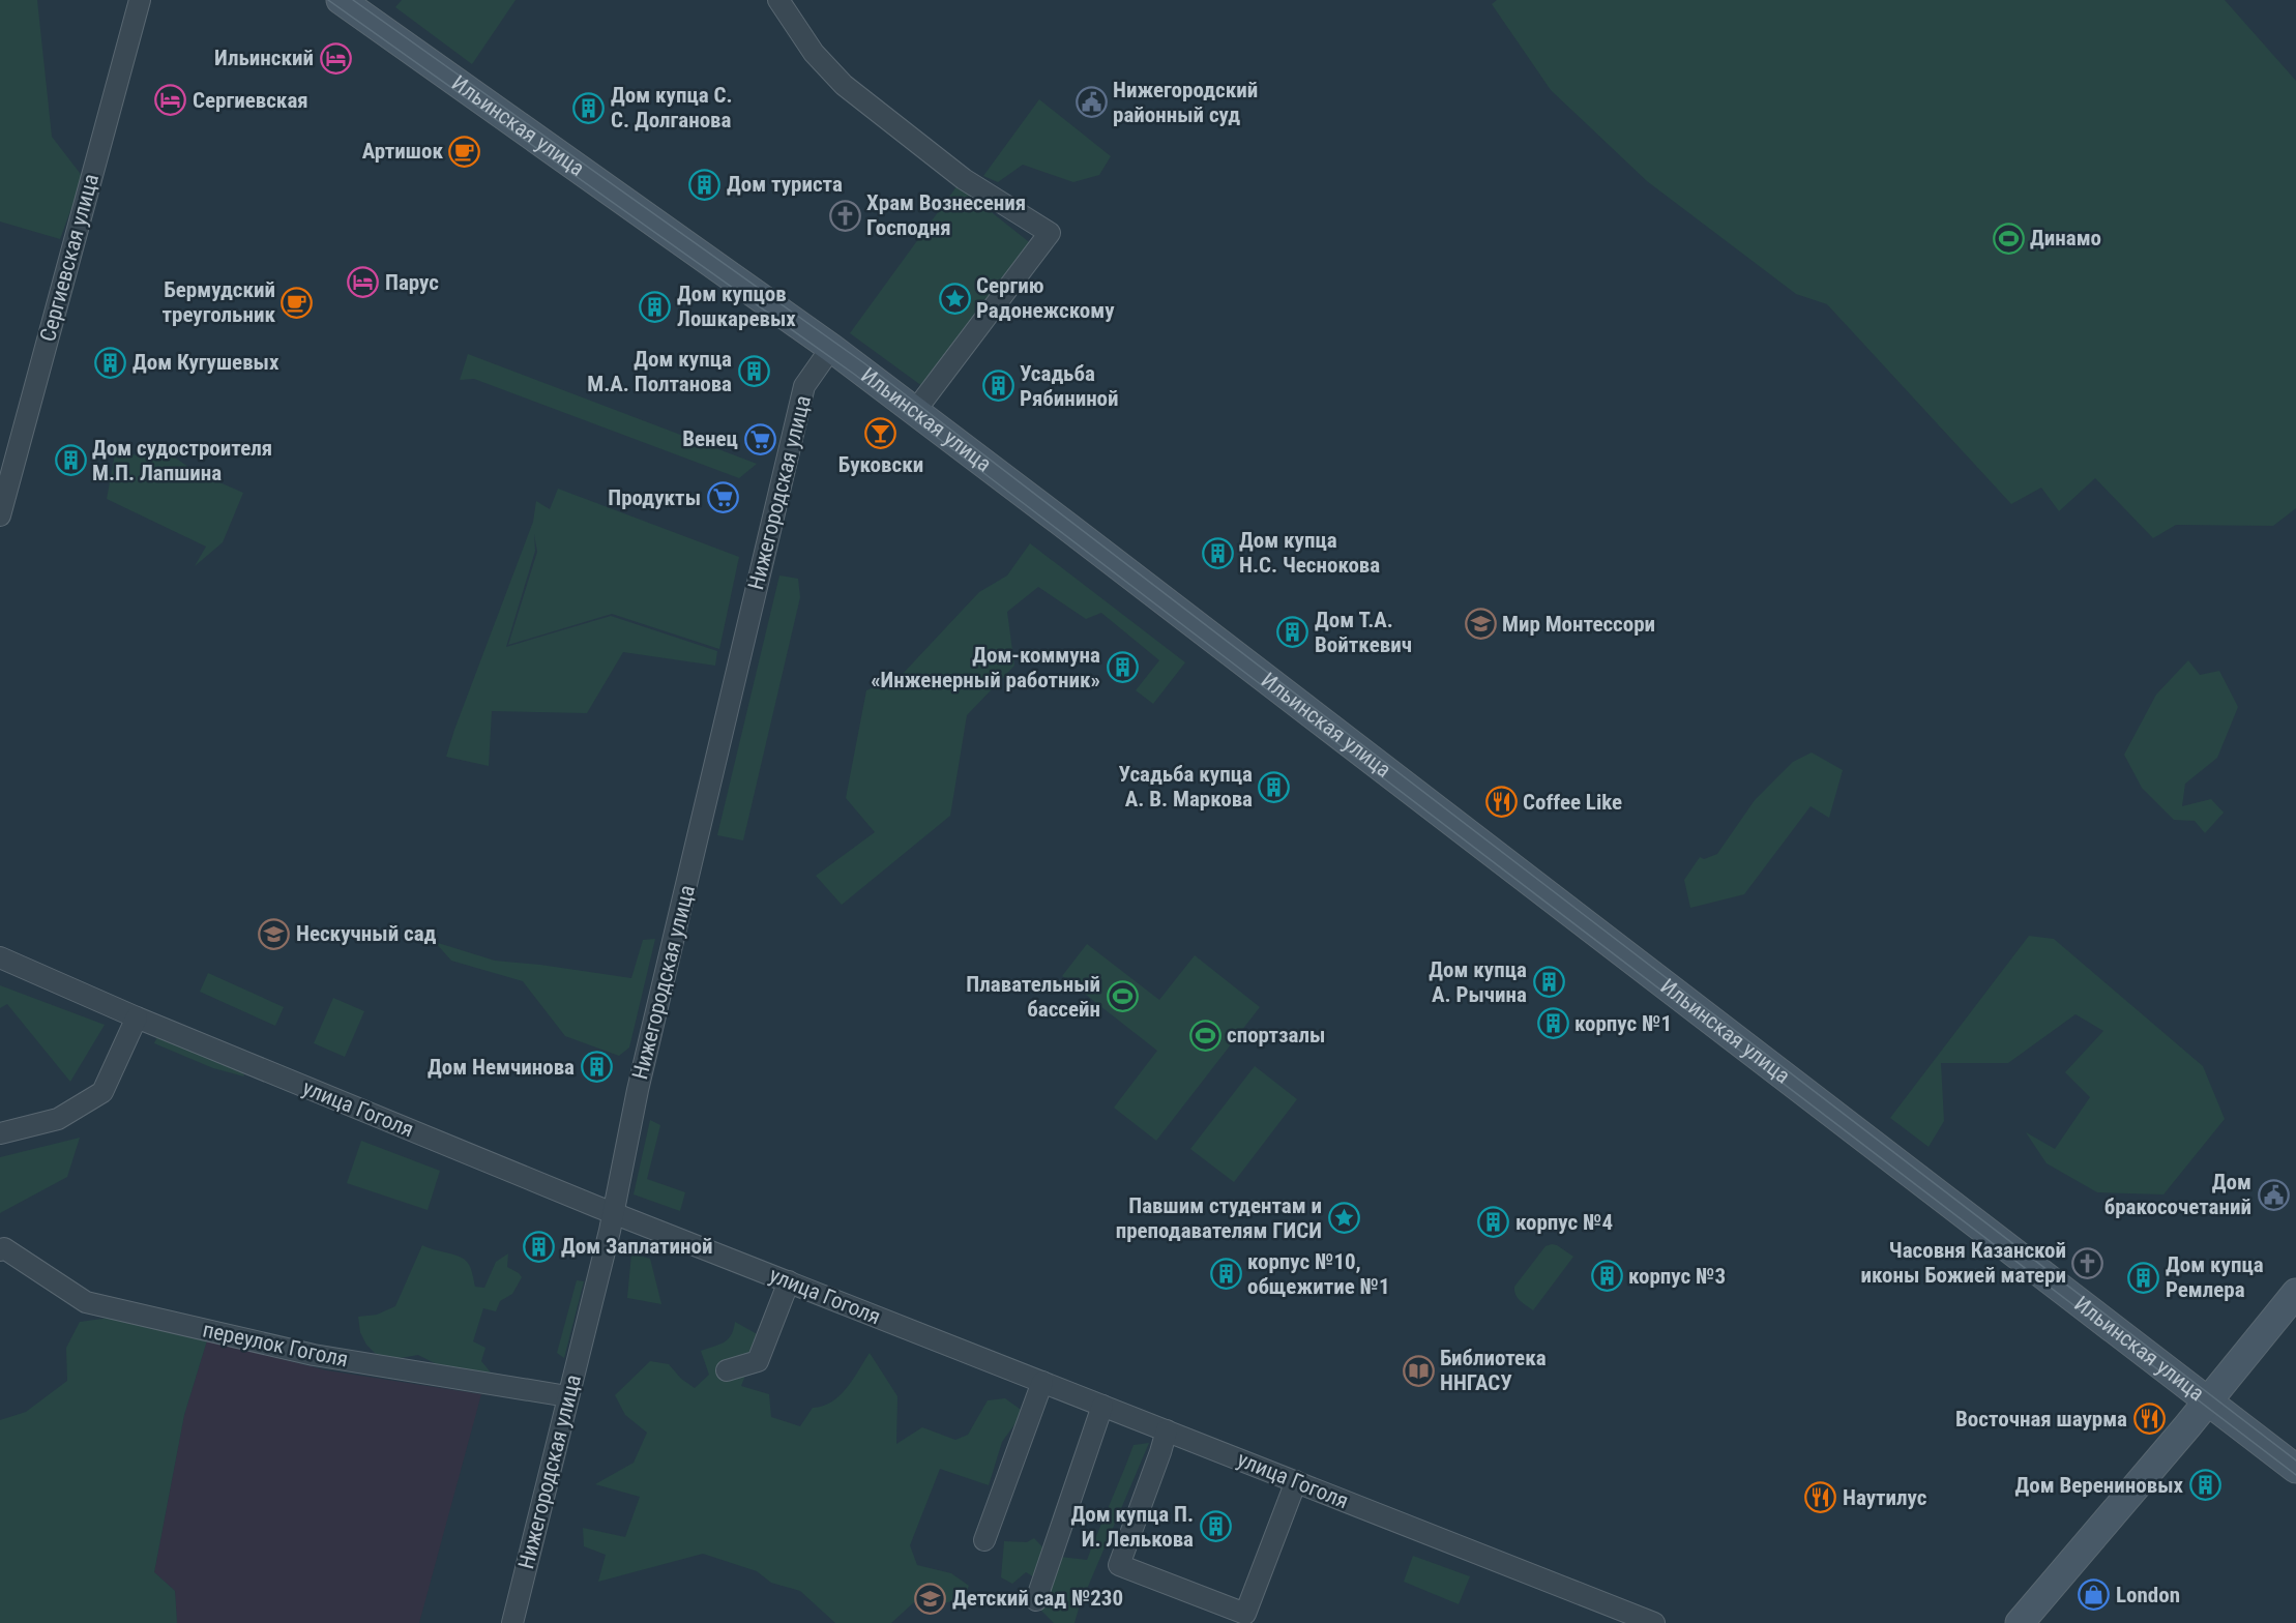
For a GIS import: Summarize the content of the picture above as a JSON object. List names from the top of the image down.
{
  "streets": {
    "street": [
      "Ильинская улица",
      "Сергиевская улица",
      "Нижегородская улица",
      "улица Гоголя",
      "переулок Гоголя"
    ]
  },
  "crossings": [
    ["Ильинская улица", "Нижегородская улица"],
    ["Нижегородская улица", "улица Гоголя"],
    ["Нижегородская улица", "переулок Гоголя"]
  ],
  "places": {
    "hotel": ["Ильинский", "Сергиевская", "Парус"],
    "public building": ["Нижегородский районный суд", "Дом бракосочетаний"],
    "building": [
      "Дом купца С. С. Долганова",
      "Дом туриста",
      "Дом купцов Лошкаревых",
      "Дом Кугушевых",
      "Дом купца М.А. Полтанова",
      "Усадьба Рябининой",
      "Дом судостроителя М.П. Лапшина",
      "Дом купца Н.С. Чеснокова",
      "Дом Т.А. Войткевич",
      "Дом-коммуна «Инженерный работник»",
      "Усадьба купца А. В. Маркова",
      "Дом купца А. Рычина",
      "корпус №1",
      "Дом Немчинова",
      "корпус №4",
      "Дом Заплатиной",
      "корпус №10, общежитие №1",
      "корпус №3",
      "Дом купца Ремлера",
      "Дом Верениновых",
      "Дом купца П. И. Лелькова"
    ],
    "cafe": ["Артишок", "Бермудский треугольник"],
    "church": ["Храм Вознесения Господня", "Часовня Казанской иконы Божией матери"],
    "sports": ["Динамо", "Плавательный бассейн", "спортзалы"],
    "place": ["Сергию Радонежскому", "Павшим студентам и преподавателям ГИСИ"],
    "bar": ["Буковски"],
    "supermarket": ["Венец", "Продукты"],
    "school or university": ["Мир Монтессори", "Нескучный сад", "Детский сад №230"],
    "restaurant": ["Coffee Like", "Восточная шаурма", "Наутилус"],
    "library": ["Библиотека ННГАСУ"],
    "shop": ["London"]
  }
}
